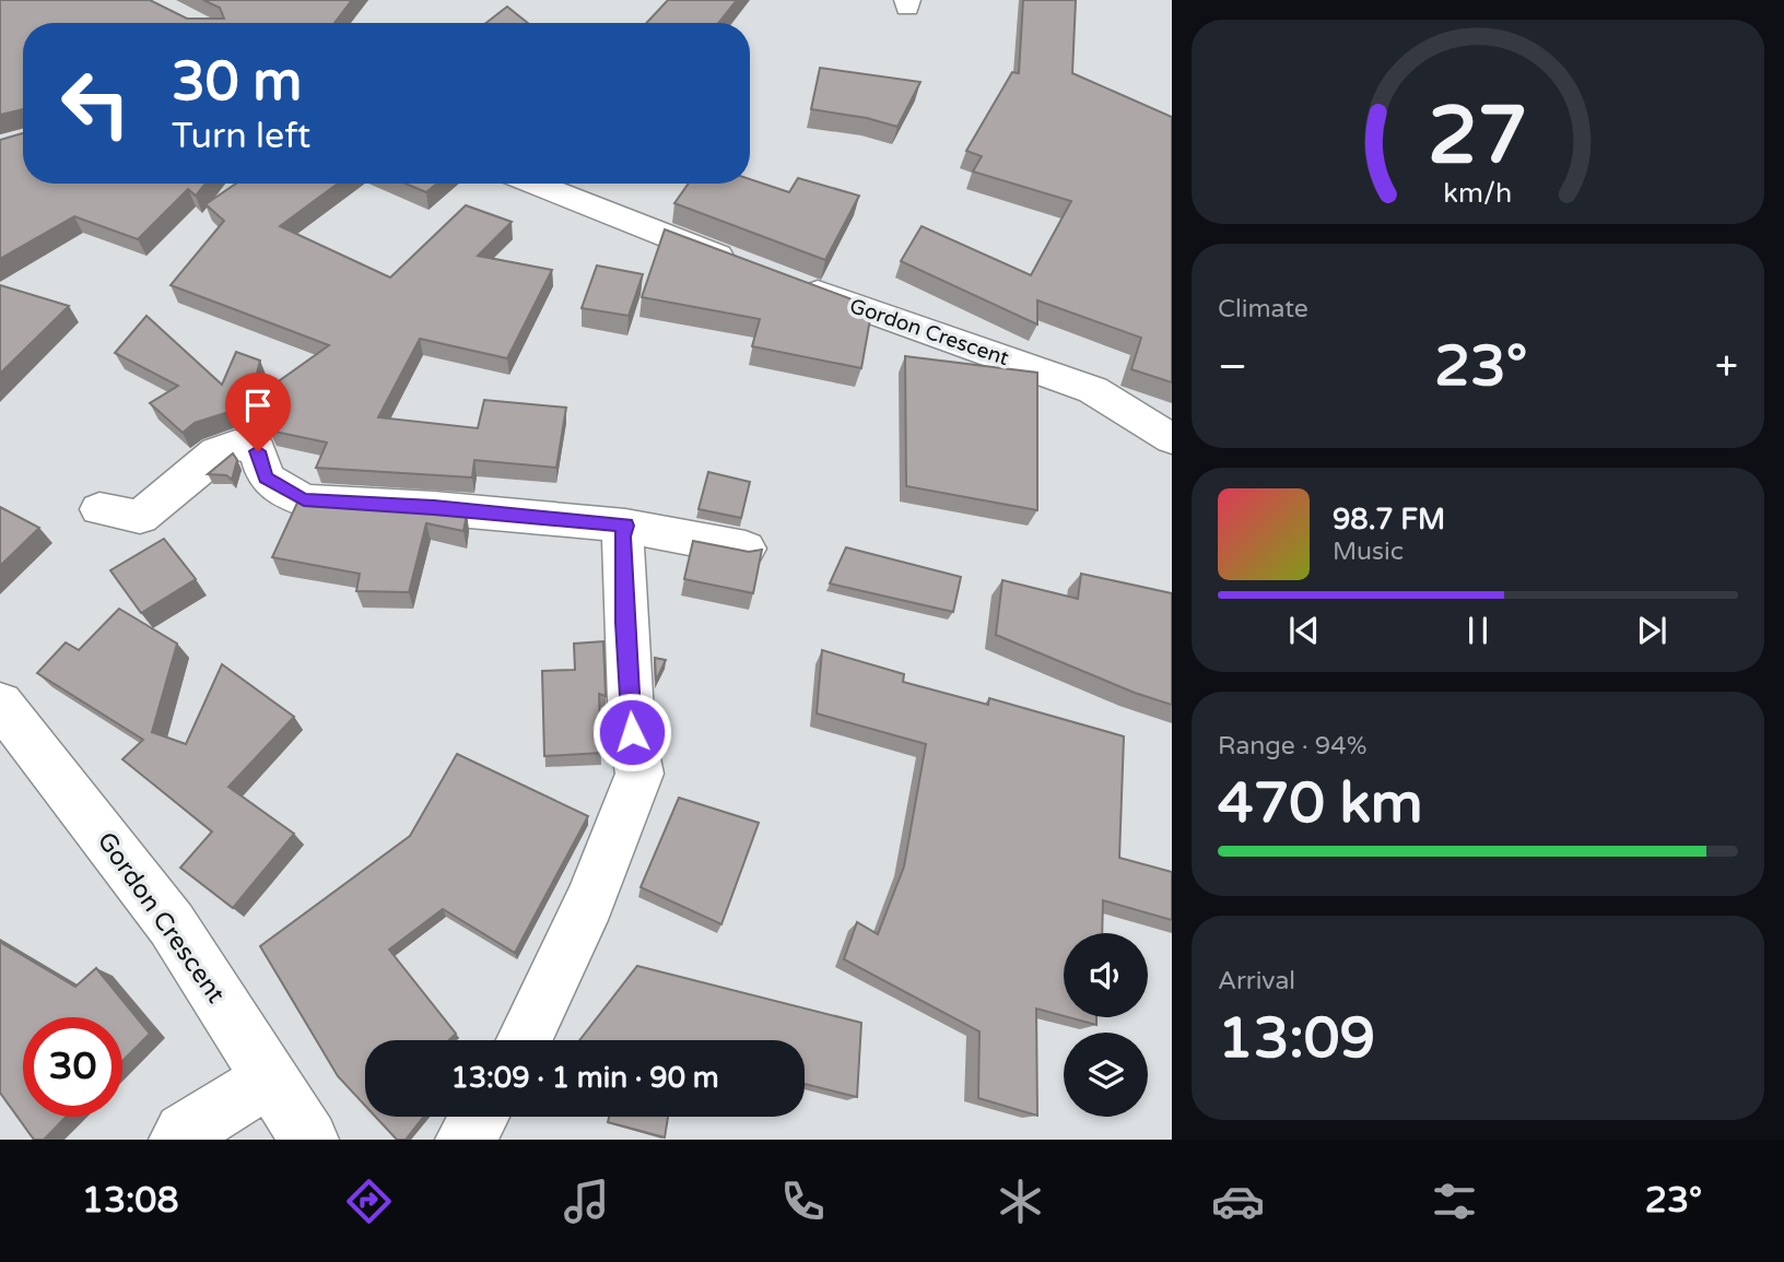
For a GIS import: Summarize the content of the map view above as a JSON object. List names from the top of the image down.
{
  "streets": {
    "street": ["Gordon Crescent"]
  },
  "page": {
    "turn": ["30 m", "Turn left"],
    "tile": [
      "Climate",
      ["Range · 94%", "470 km"],
      ["Arrival", "13:09"]
    ],
    "heat": ["−", "23°", "+"],
    "song": ["98.7 FM", "Music"],
    "limit": "30",
    "trip": "13:09 · 1 min · 90 m",
    "tabs": ["13:08", "23°"],
    "gauge": ["27", "km/h"]
  }
}
